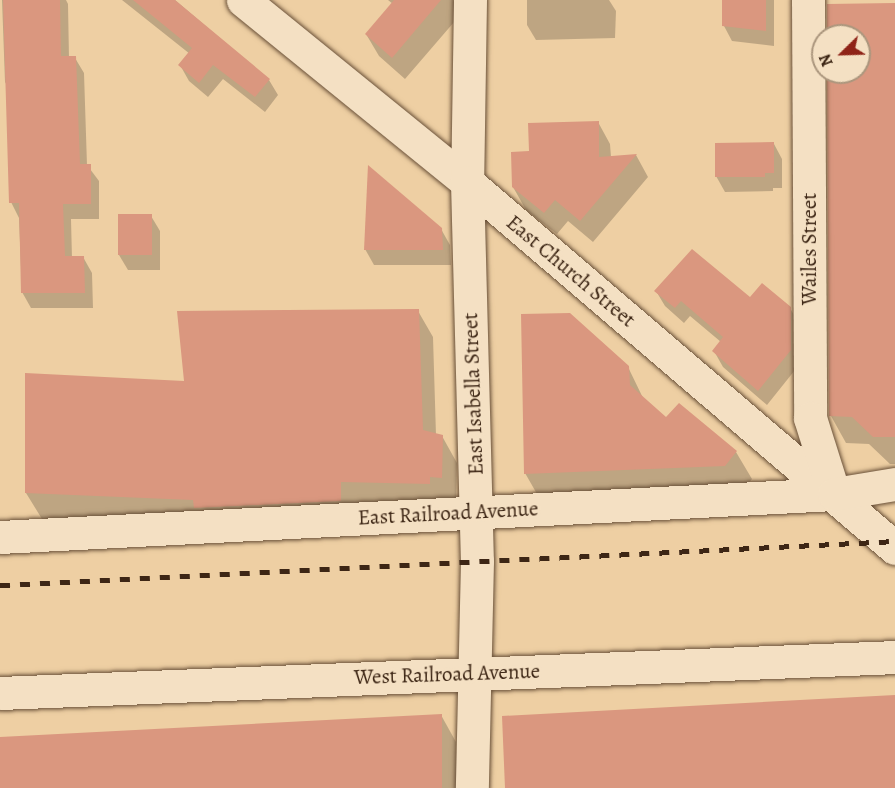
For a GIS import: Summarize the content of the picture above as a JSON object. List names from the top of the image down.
{
  "streets": {
    "street": [
      "Wailes Street",
      "East Church Street",
      "East Isabella Street",
      "East Railroad Avenue",
      "West Railroad Avenue"
    ]
  },
  "crossings": [
    ["Wailes Street", "East Church Street"],
    ["Wailes Street", "East Railroad Avenue"],
    ["East Church Street", "East Isabella Street"],
    ["East Church Street", "East Railroad Avenue"],
    ["East Isabella Street", "East Railroad Avenue"],
    ["East Isabella Street", "West Railroad Avenue"]
  ],
  "north": "bottom left"
}
